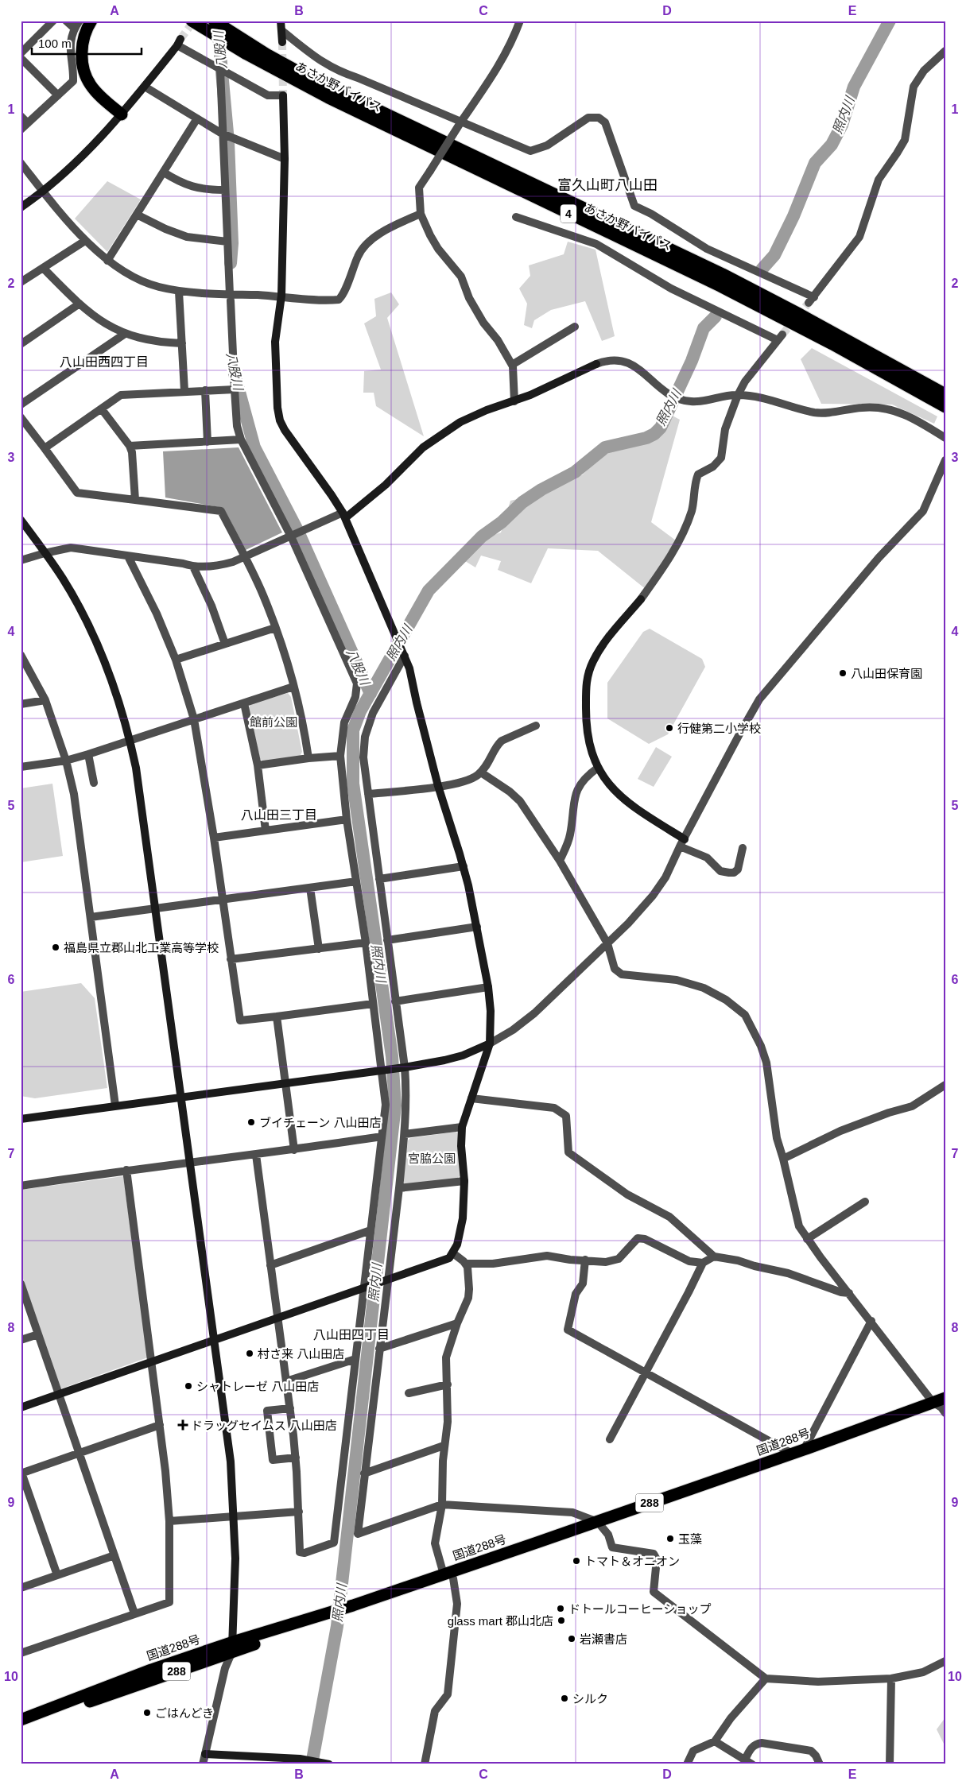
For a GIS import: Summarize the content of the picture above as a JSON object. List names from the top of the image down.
{
  "streets": {
    "highway": [
      "あさか野バイパス",
      "4",
      "国道288号",
      "288"
    ]
  },
  "districts": [
    "富久山町八山田",
    "八山田西四丁目",
    "八山田三丁目",
    "八山田四丁目"
  ],
  "water": ["八股川", "照内川"],
  "parks": ["館前公園", "宮脇公園"],
  "places": {
    "other": [
      "八山田保育園",
      "行健第二小学校",
      "福島県立郡山北工業高等学校",
      "ブイチェーン 八山田店",
      "村さ来 八山田店",
      "シャトレーゼ 八山田店",
      "玉藻",
      "トマト＆オニオン",
      "ドトールコーヒーショップ",
      "glass mart 郡山北店",
      "岩瀬書店",
      "シルク",
      "ごはんどき"
    ],
    "health": ["ドラッグセイムス 八山田店"]
  },
  "scale_bar": "100 m",
  "grid": {
    "columns": [
      "A",
      "B",
      "C",
      "D",
      "E"
    ],
    "rows": [
      "1",
      "2",
      "3",
      "4",
      "5",
      "6",
      "7",
      "8",
      "9",
      "10"
    ]
  }
}
